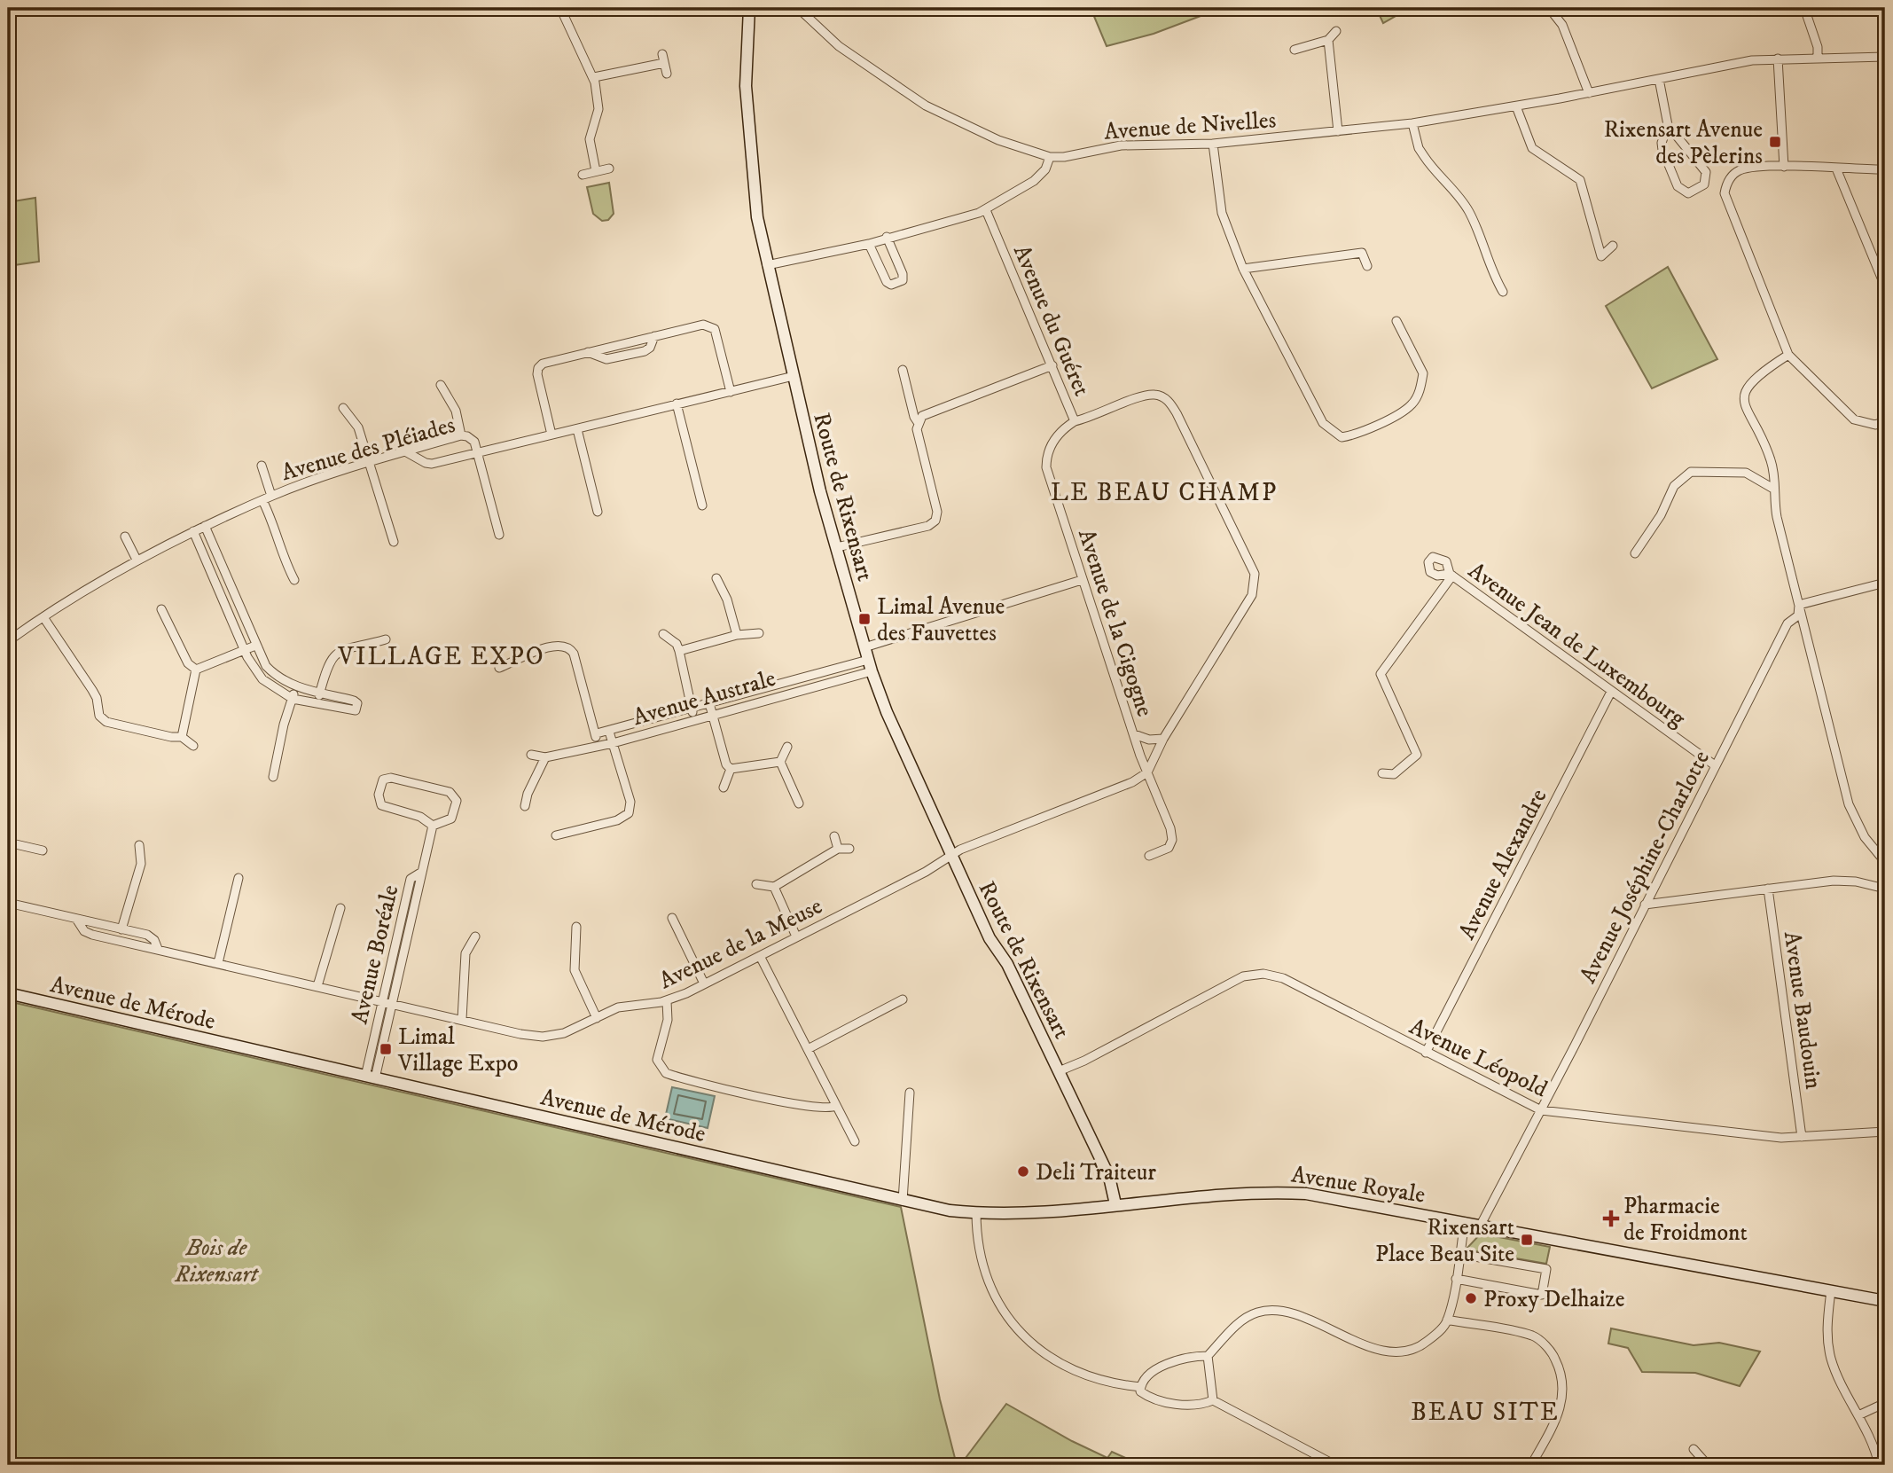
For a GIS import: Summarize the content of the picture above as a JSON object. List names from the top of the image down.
{
  "streets": {
    "street": [
      "Avenue de Nivelles",
      "Avenue du Guéret",
      "Avenue des Pléiades",
      "Route de Rixensart",
      "Avenue de la Cigogne",
      "Avenue Jean de Luxembourg",
      "Avenue Australe",
      "Avenue Alexandre",
      "Avenue Joséphine-Charlotte",
      "Avenue de la Meuse",
      "Avenue Boréale",
      "Avenue de Mérode",
      "Avenue Baudouin",
      "Avenue Léopold",
      "Avenue Royale"
    ]
  },
  "crossings": [
    ["Avenue du Guéret", "Avenue de la Cigogne"],
    ["Avenue des Pléiades", "Route de Rixensart"],
    ["Route de Rixensart", "Avenue Australe"],
    ["Route de Rixensart", "Avenue de la Meuse"],
    ["Route de Rixensart", "Avenue de Mérode"],
    ["Route de Rixensart", "Avenue Léopold"],
    ["Route de Rixensart", "Avenue Royale"],
    ["Avenue Jean de Luxembourg", "Avenue Alexandre"],
    ["Avenue Jean de Luxembourg", "Avenue Joséphine-Charlotte"],
    ["Avenue Alexandre", "Avenue Léopold"],
    ["Avenue Joséphine-Charlotte", "Avenue Léopold"],
    ["Avenue Joséphine-Charlotte", "Avenue Royale"],
    ["Avenue de la Meuse", "Avenue Boréale"],
    ["Avenue Boréale", "Avenue de Mérode"],
    ["Avenue de Mérode", "Avenue Royale"],
    ["Avenue Baudouin", "Avenue Léopold"]
  ],
  "districts": ["LE BEAU CHAMP", "VILLAGE EXPO", "BEAU SITE"],
  "parks": ["Bois de Rixensart"],
  "places": {
    "transit": [
      "Rixensart Avenue des Pèlerins",
      "Limal Avenue des Fauvettes",
      "Limal Village Expo",
      "Rixensart Place Beau Site"
    ],
    "other": ["Deli Traiteur", "Proxy Delhaize"],
    "health": ["Pharmacie de Froidmont"]
  }
}
